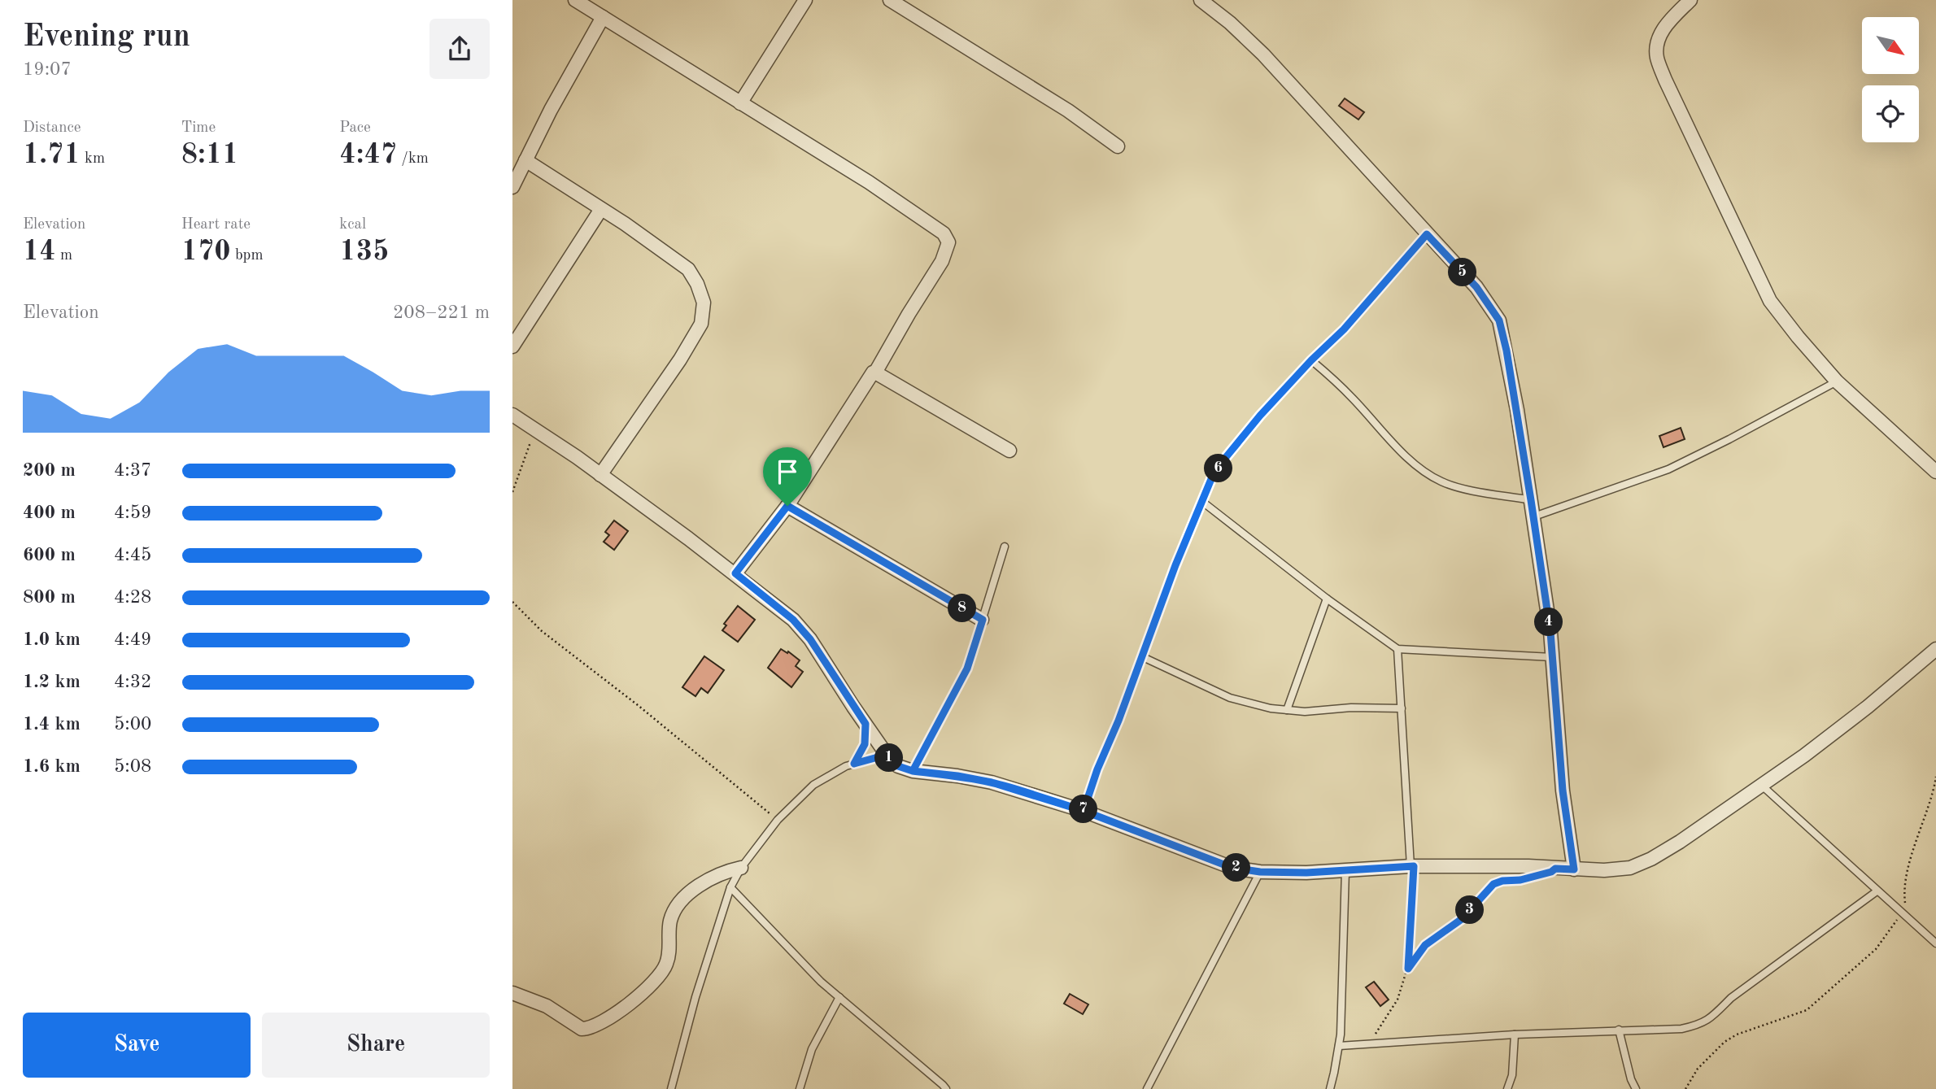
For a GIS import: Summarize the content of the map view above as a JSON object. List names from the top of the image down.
{
  "north": "bottom right",
  "page": {
    "heading": ["Evening run", "19:07"],
    "stats": [
      ["Distance", "1.71 km"],
      ["Time", "8:11"],
      ["Pace", "4:47 /km"],
      ["Elevation", "14 m"],
      ["Heart rate", "170 bpm"],
      ["kcal", "135"]
    ],
    "pins": [
      "5",
      "6",
      "8",
      "4",
      "1",
      "7",
      "2",
      "3"
    ],
    "chart": ["Elevation", "208–221 m"],
    "list": [
      {
        "name": "200 m",
        "note": "4:37"
      },
      {
        "name": "400 m",
        "note": "4:59"
      },
      {
        "name": "600 m",
        "note": "4:45"
      },
      {
        "name": "800 m",
        "note": "4:28"
      },
      {
        "name": "1.0 km",
        "note": "4:49"
      },
      {
        "name": "1.2 km",
        "note": "4:32"
      },
      {
        "name": "1.4 km",
        "note": "5:00"
      },
      {
        "name": "1.6 km",
        "note": "5:08"
      }
    ],
    "buttons": ["Save", "Share"]
  }
}
